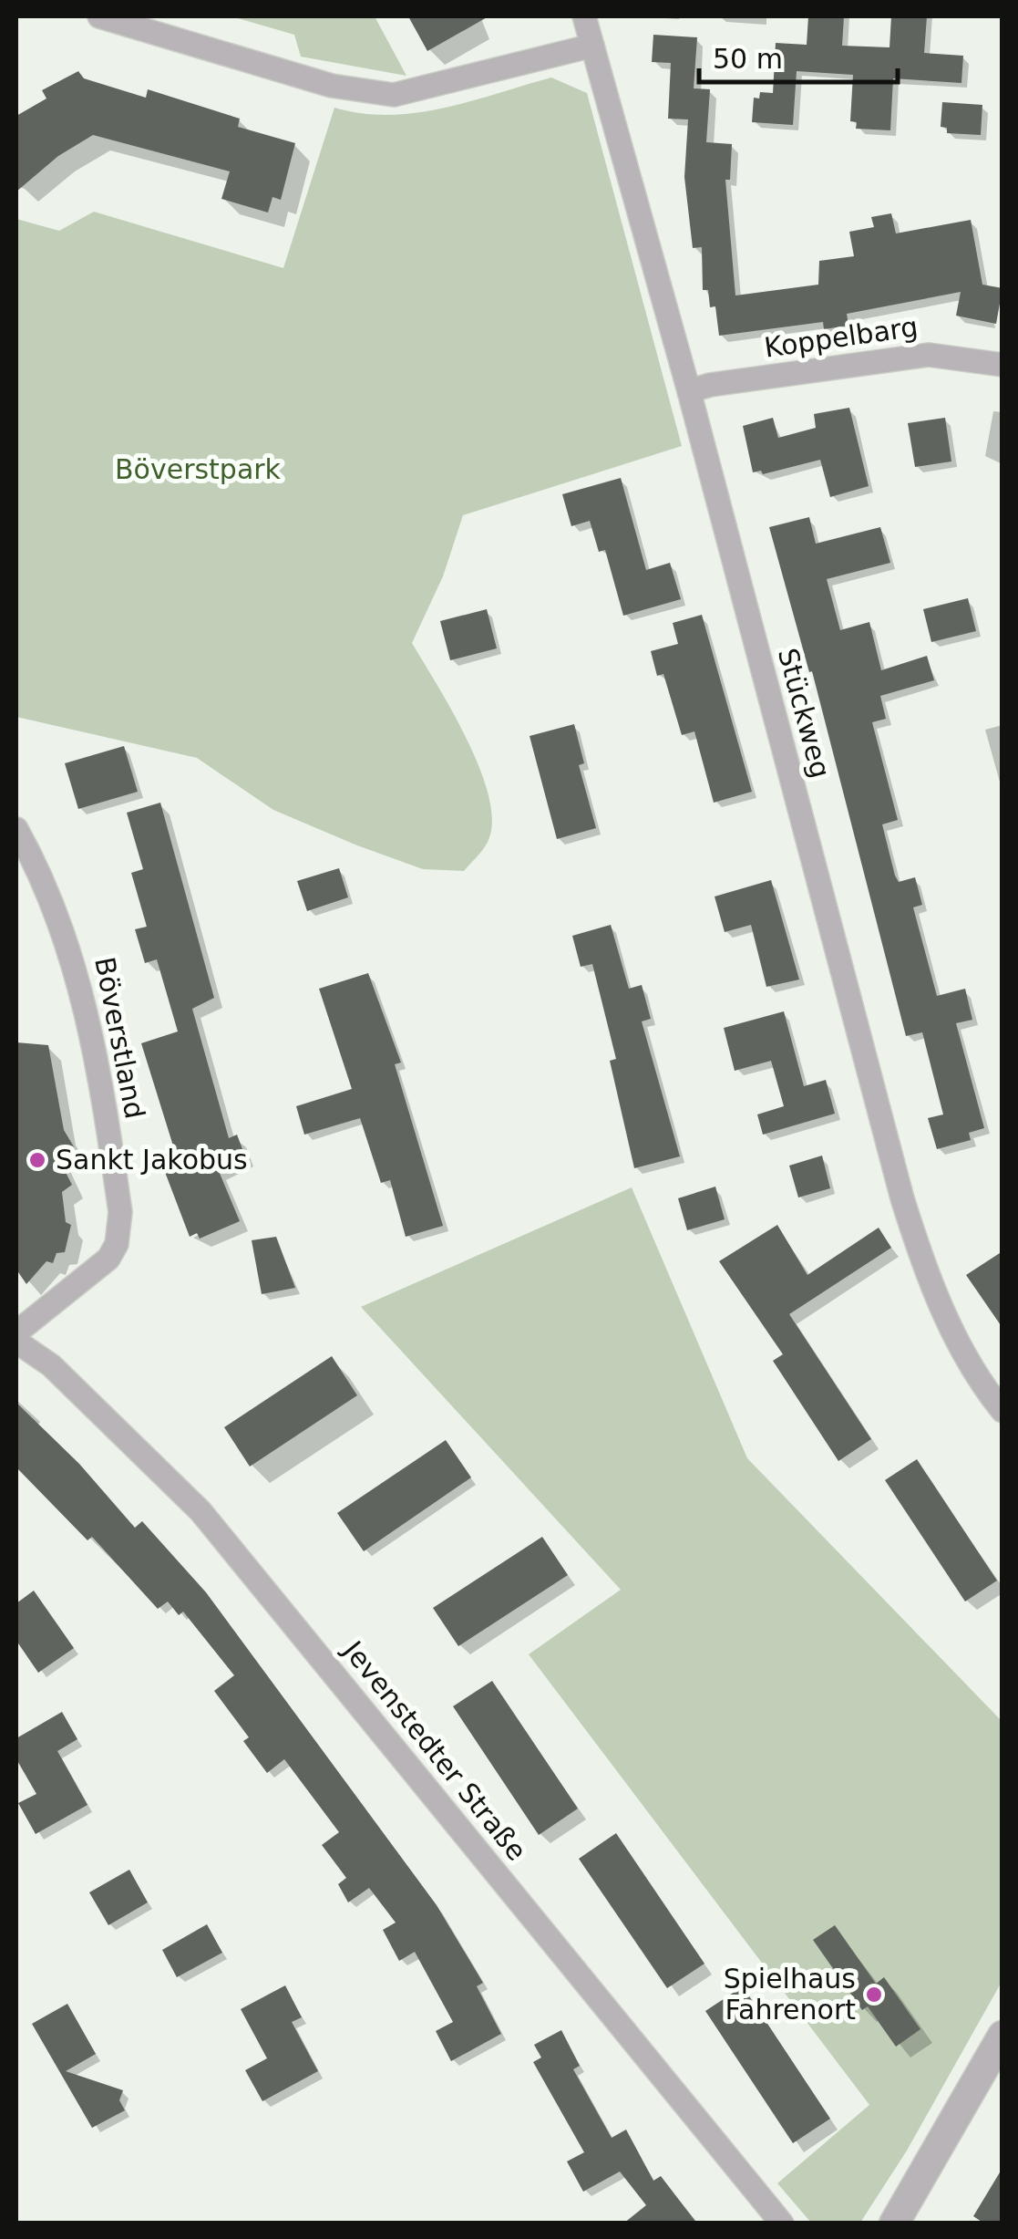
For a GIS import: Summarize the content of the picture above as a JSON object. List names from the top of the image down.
{
  "streets": {
    "street": [
      "Koppelbarg",
      "Stückweg",
      "Böverstland",
      "Jevenstedter Straße"
    ]
  },
  "crossings": [
    ["Koppelbarg", "Stückweg"]
  ],
  "parks": ["Böverstpark"],
  "places": ["Sankt Jakobus", "Spielhaus Fahrenort"],
  "scale_bar": "50 m"
}
